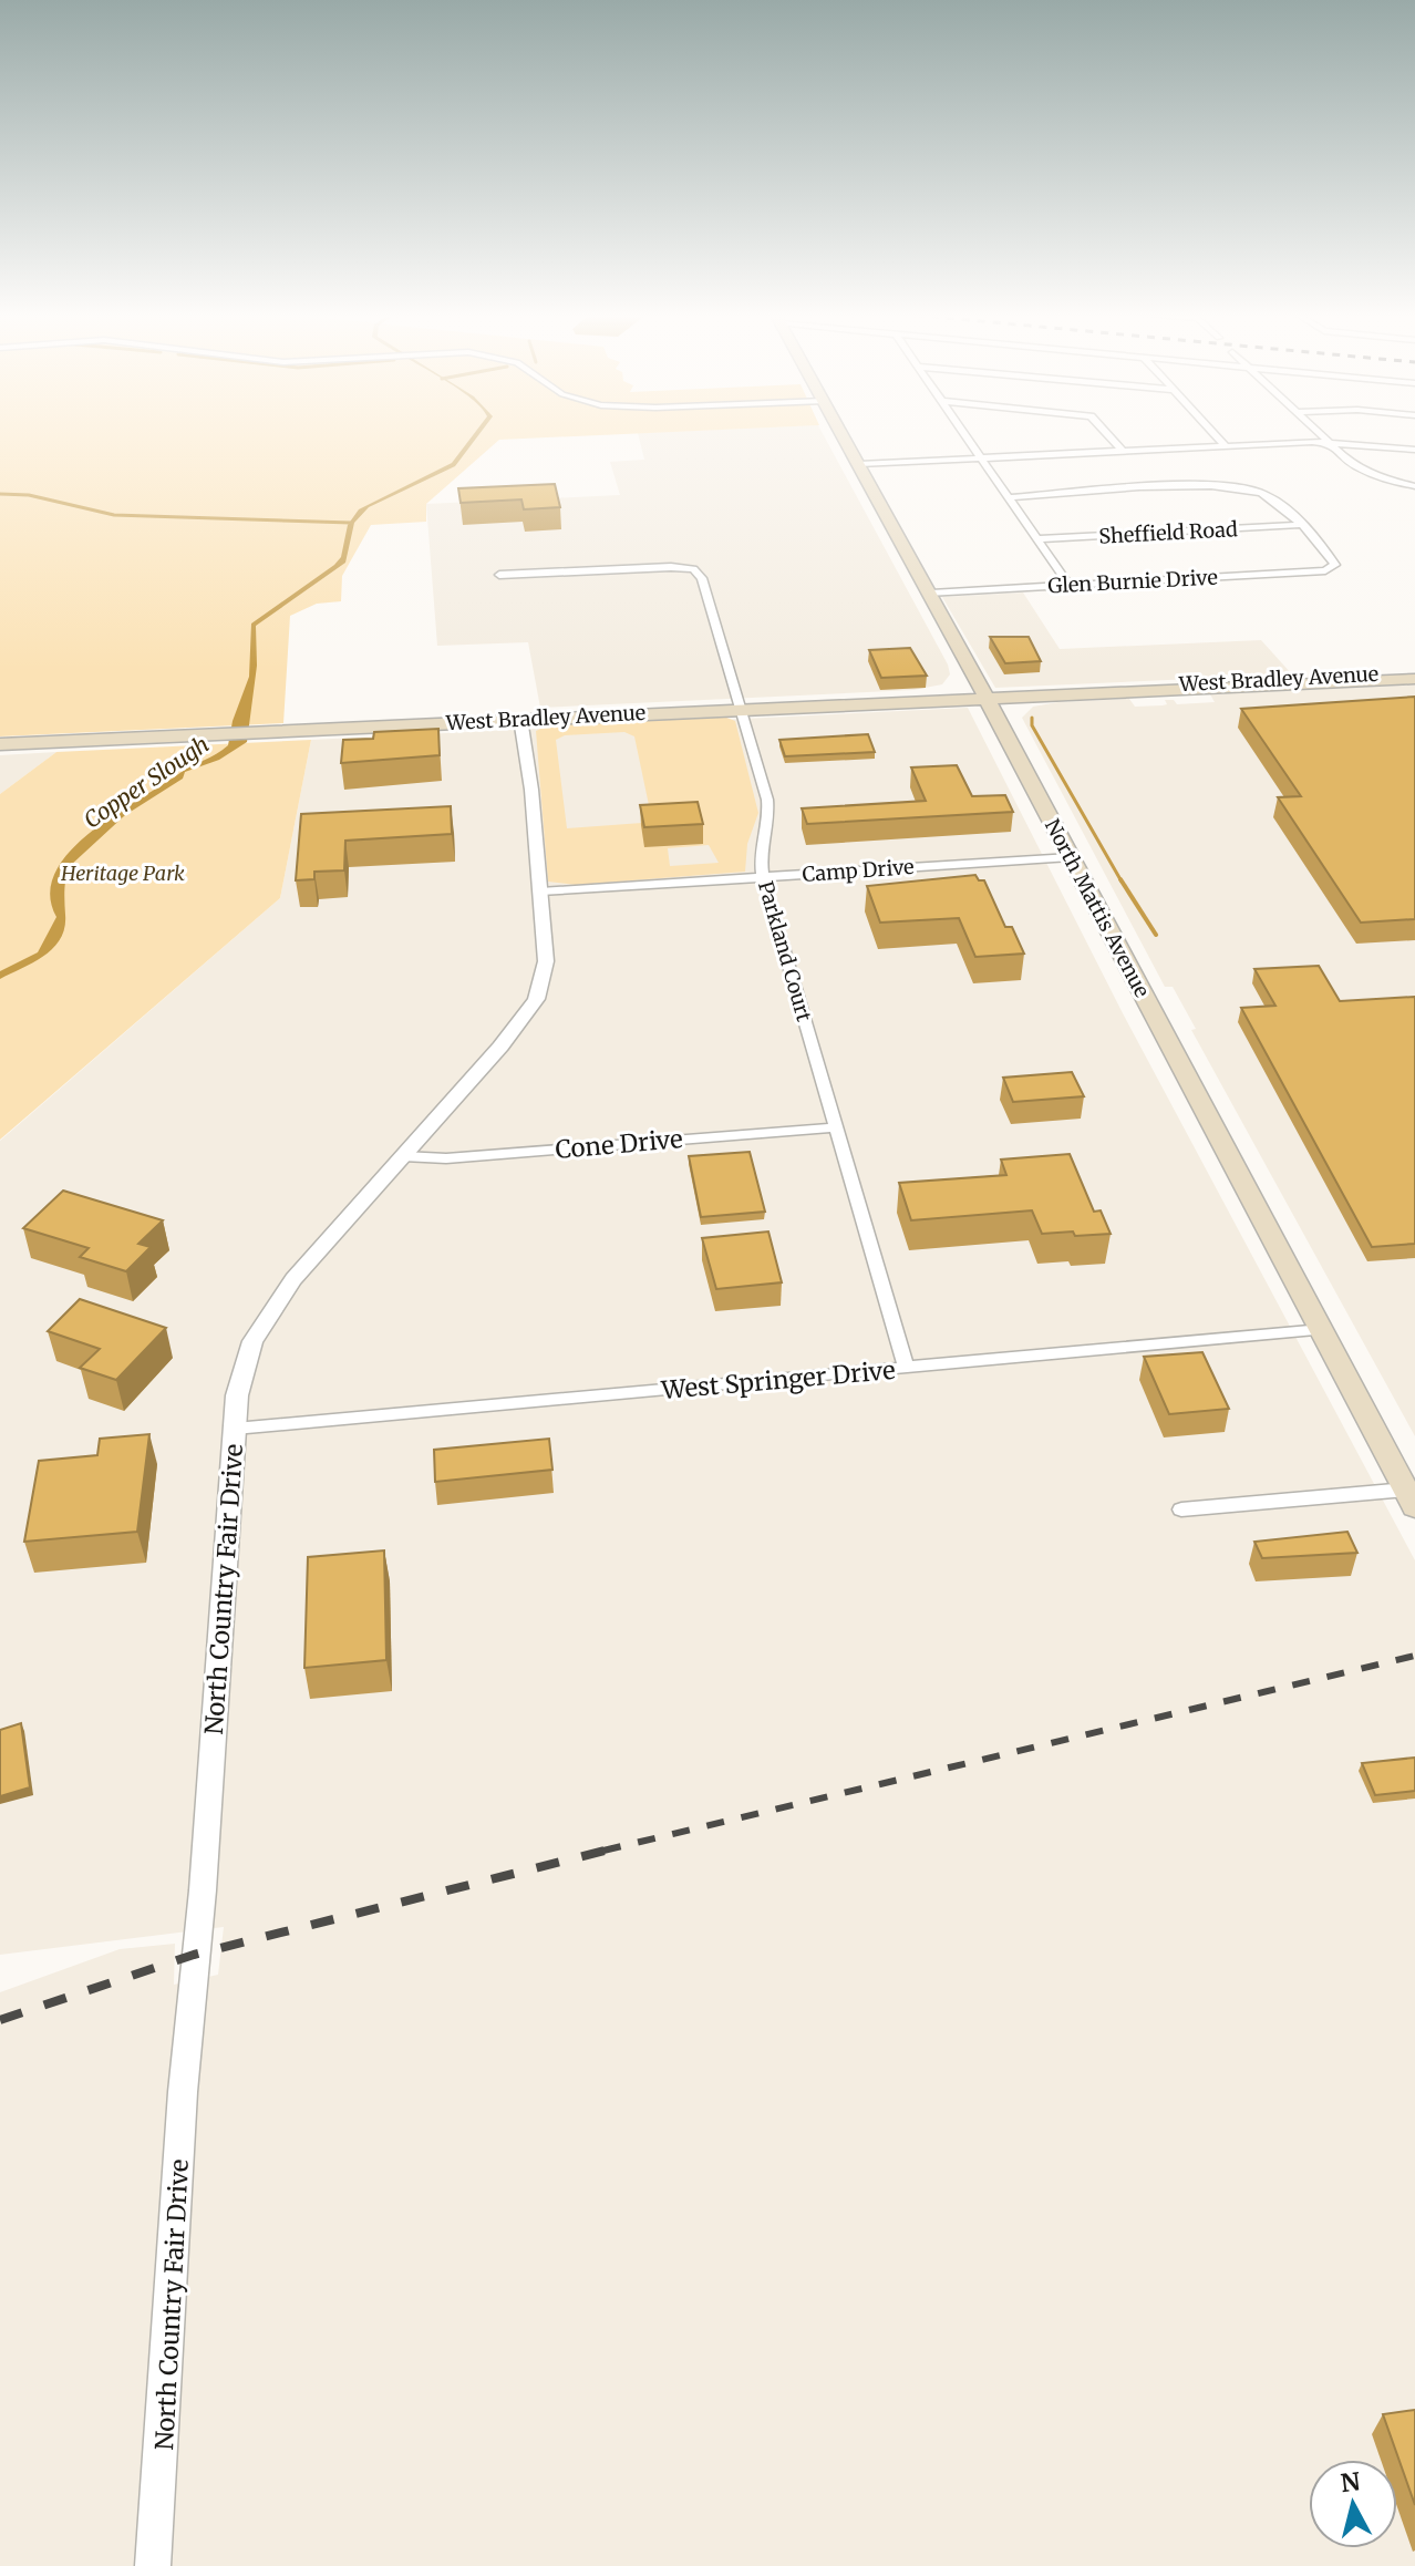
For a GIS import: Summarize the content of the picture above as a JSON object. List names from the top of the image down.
{
  "streets": {
    "main road": ["West Bradley Avenue", "North Mattis Avenue"],
    "street": [
      "Sheffield Road",
      "Glen Burnie Drive",
      "Camp Drive",
      "Parkland Court",
      "Cone Drive",
      "West Springer Drive",
      "North Country Fair Drive"
    ]
  },
  "crossings": [
    ["Sheffield Road", "Glen Burnie Drive"],
    ["Glen Burnie Drive", "North Mattis Avenue"],
    ["West Bradley Avenue", "North Mattis Avenue"],
    ["West Bradley Avenue", "Parkland Court"],
    ["West Bradley Avenue", "North Country Fair Drive"],
    ["Camp Drive", "North Mattis Avenue"],
    ["Camp Drive", "Parkland Court"],
    ["Camp Drive", "North Country Fair Drive"],
    ["North Mattis Avenue", "West Springer Drive"],
    ["Parkland Court", "Cone Drive"],
    ["Parkland Court", "West Springer Drive"],
    ["Cone Drive", "North Country Fair Drive"],
    ["West Springer Drive", "North Country Fair Drive"]
  ],
  "water": ["Copper Slough"],
  "parks": ["Heritage Park"],
  "north": "top"
}
